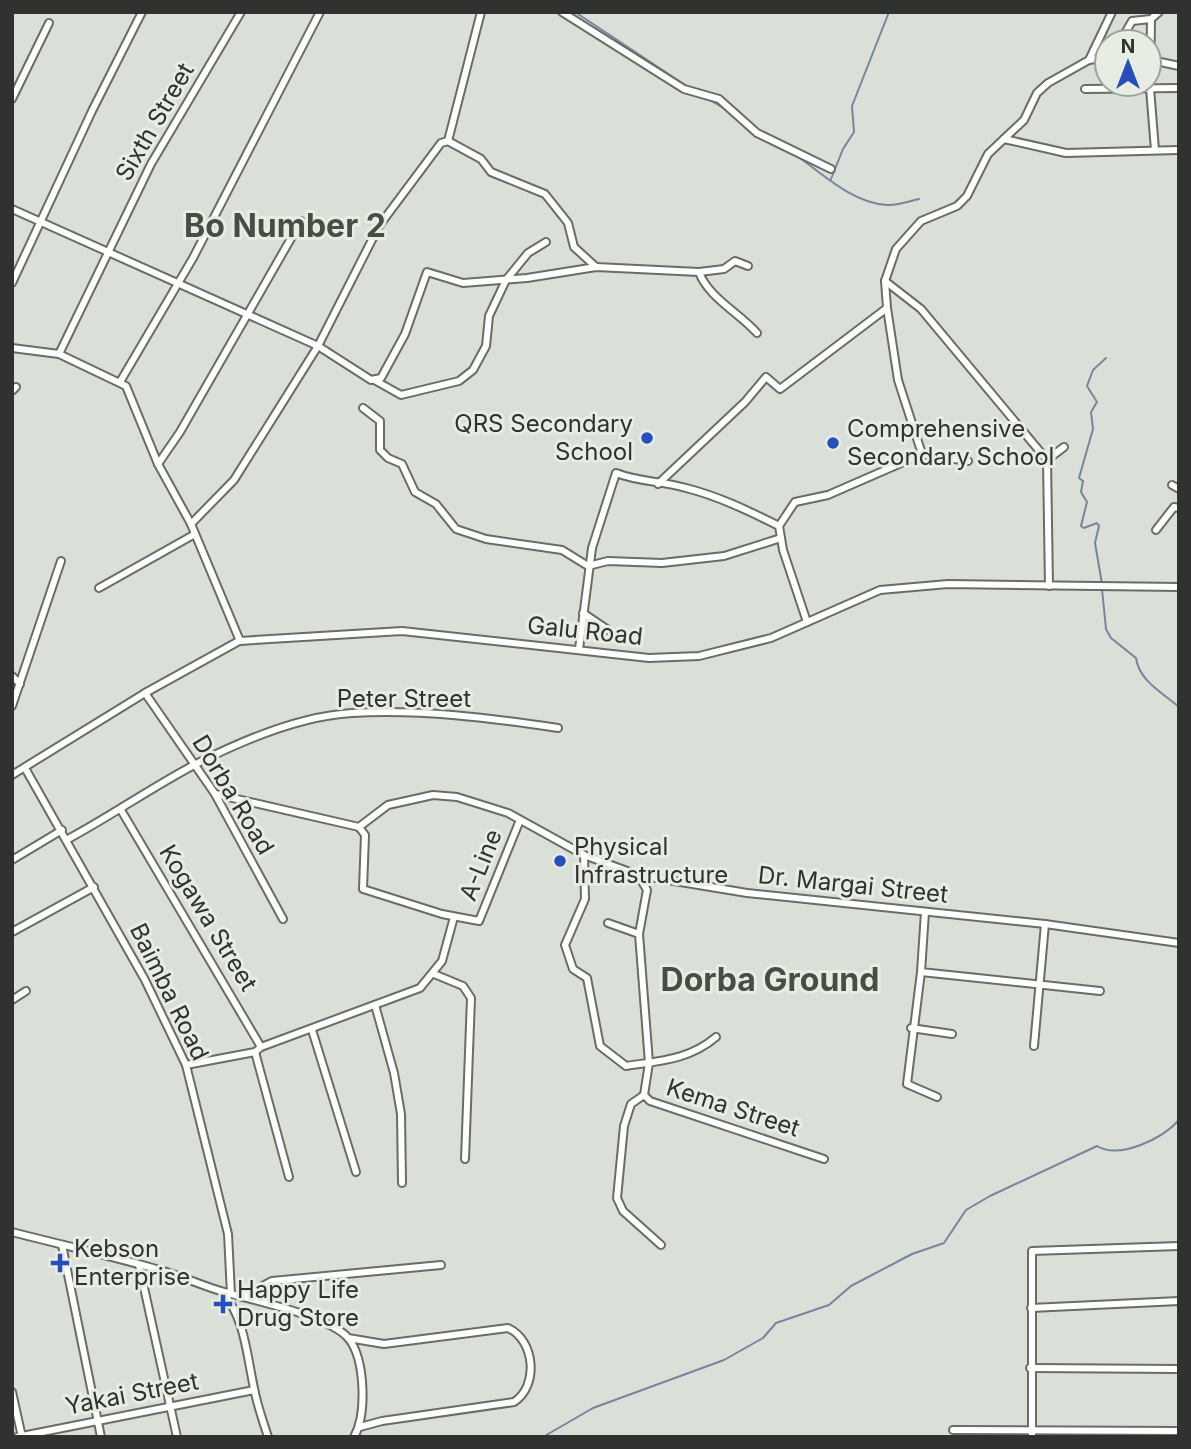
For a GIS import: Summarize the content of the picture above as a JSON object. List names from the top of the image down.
{
  "streets": {
    "street": [
      "Sixth Street",
      "Galu Road",
      "Peter Street",
      "Dorba Road",
      "A-Line",
      "Dr. Margai Street",
      "Kogawa Street",
      "Baimba Road",
      "Kema Street",
      "Yakai Street"
    ]
  },
  "crossings": [
    ["Galu Road", "Dorba Road"],
    ["Galu Road", "Baimba Road"],
    ["Peter Street", "Dorba Road"],
    ["Peter Street", "Kogawa Street"],
    ["Peter Street", "Baimba Road"],
    ["A-Line", "Dr. Margai Street"],
    ["Dr. Margai Street", "Kema Street"]
  ],
  "districts": ["Bo Number 2", "Dorba Ground"],
  "places": {
    "other": ["QRS Secondary School", "Comprehensive Secondary School", "Physical Infrastructure"],
    "health": ["Kebson Enterprise", "Happy Life Drug Store"]
  },
  "north": "top"
}
